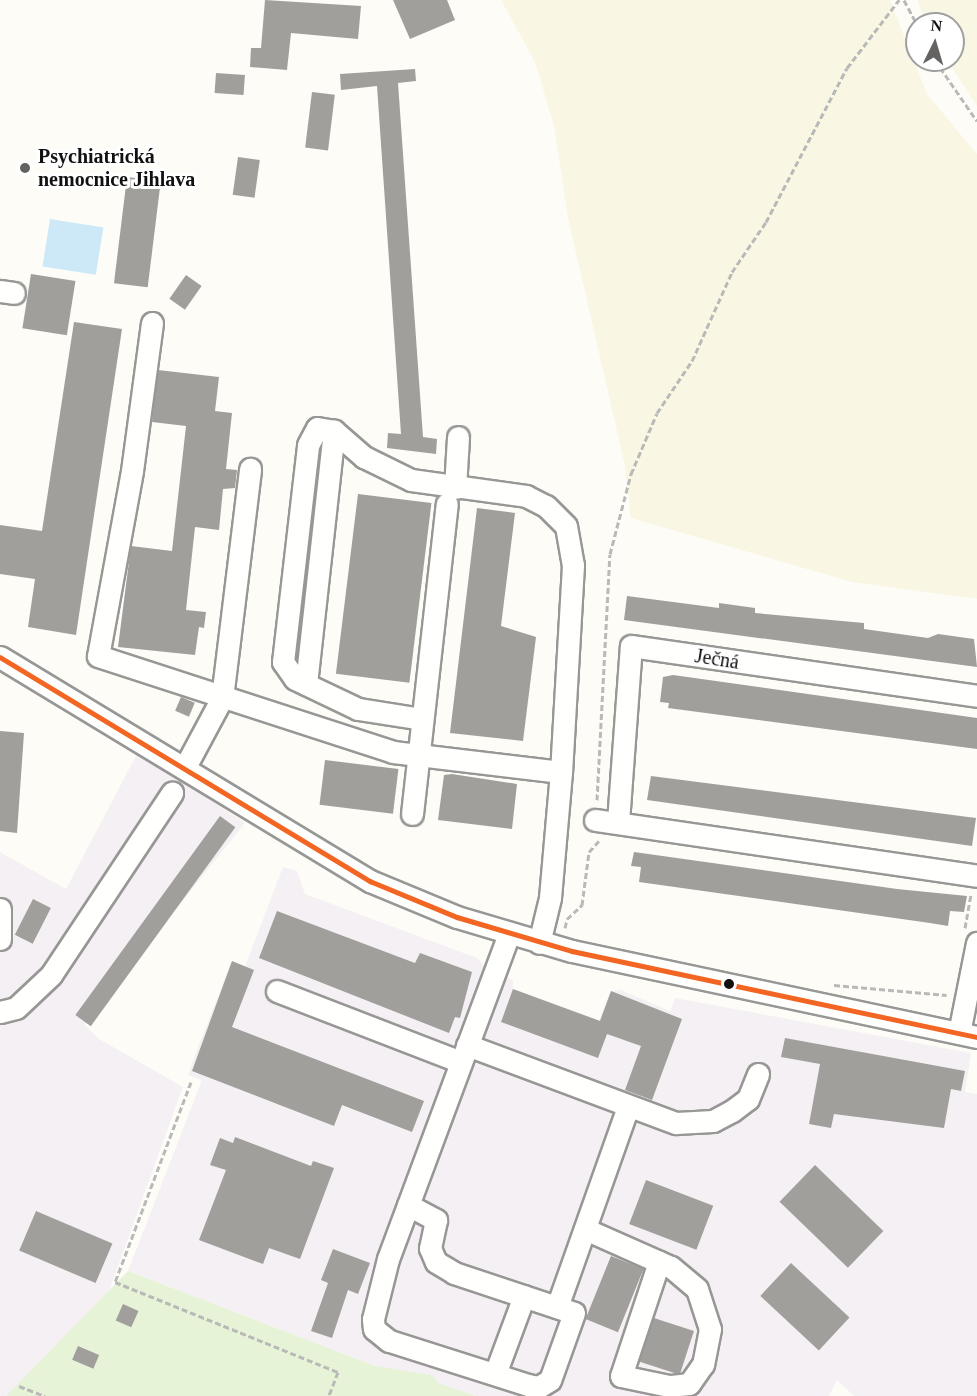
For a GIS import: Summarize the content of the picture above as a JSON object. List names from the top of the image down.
{
  "streets": {
    "street": ["Ječná"]
  },
  "places": ["Psychiatrická nemocnice Jihlava"],
  "north": "top"
}
